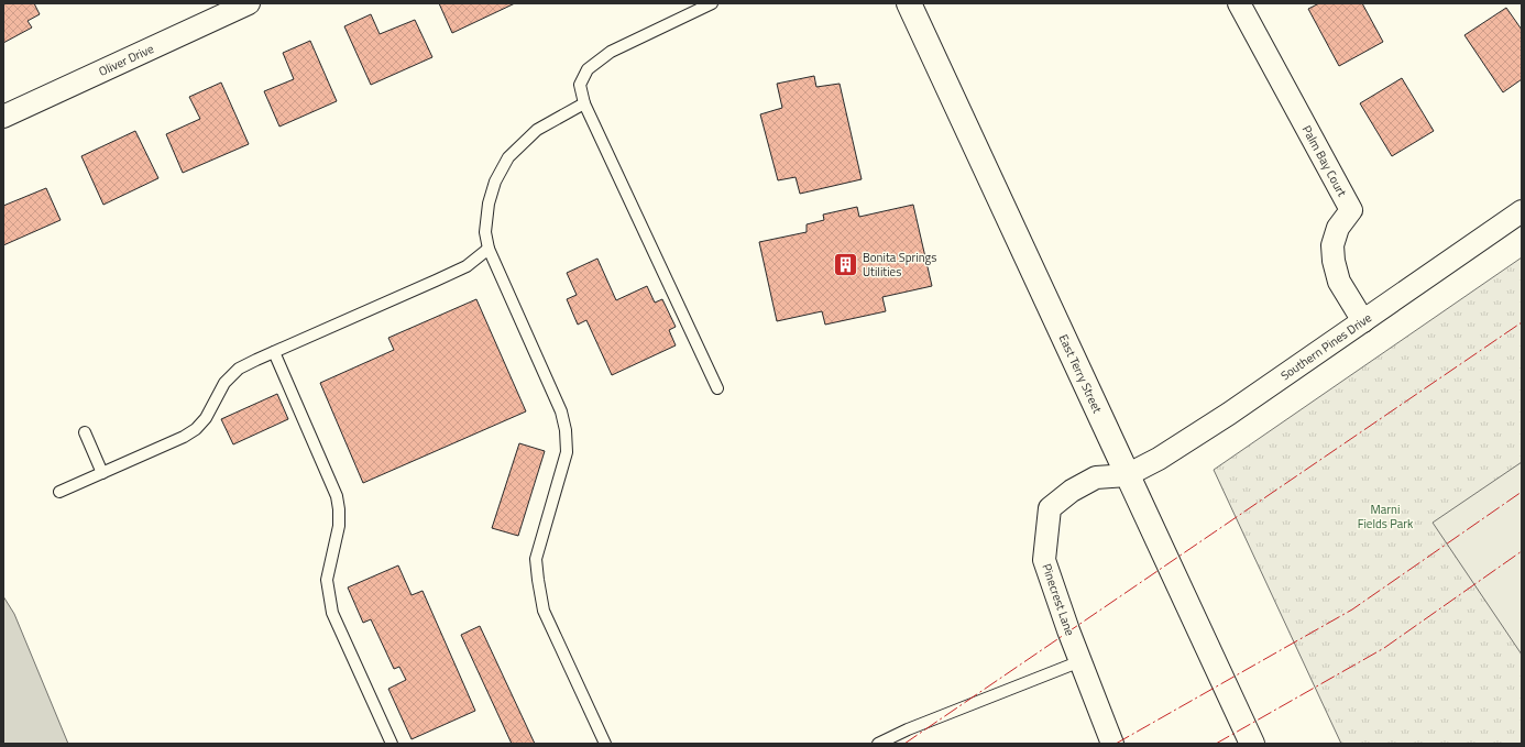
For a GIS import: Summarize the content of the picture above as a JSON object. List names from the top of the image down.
{
  "streets": {
    "street": [
      "Oliver Drive",
      "Palm Bay Court",
      "Southern Pines Drive",
      "East Terry Street",
      "Pinecrest Lane"
    ]
  },
  "crossings": [
    ["Palm Bay Court", "Southern Pines Drive"],
    ["Southern Pines Drive", "East Terry Street"],
    ["Southern Pines Drive", "Pinecrest Lane"],
    ["East Terry Street", "Pinecrest Lane"]
  ],
  "parks": ["Marni Fields Park"],
  "places": {
    "building": ["Bonita Springs Utilities"]
  }
}
